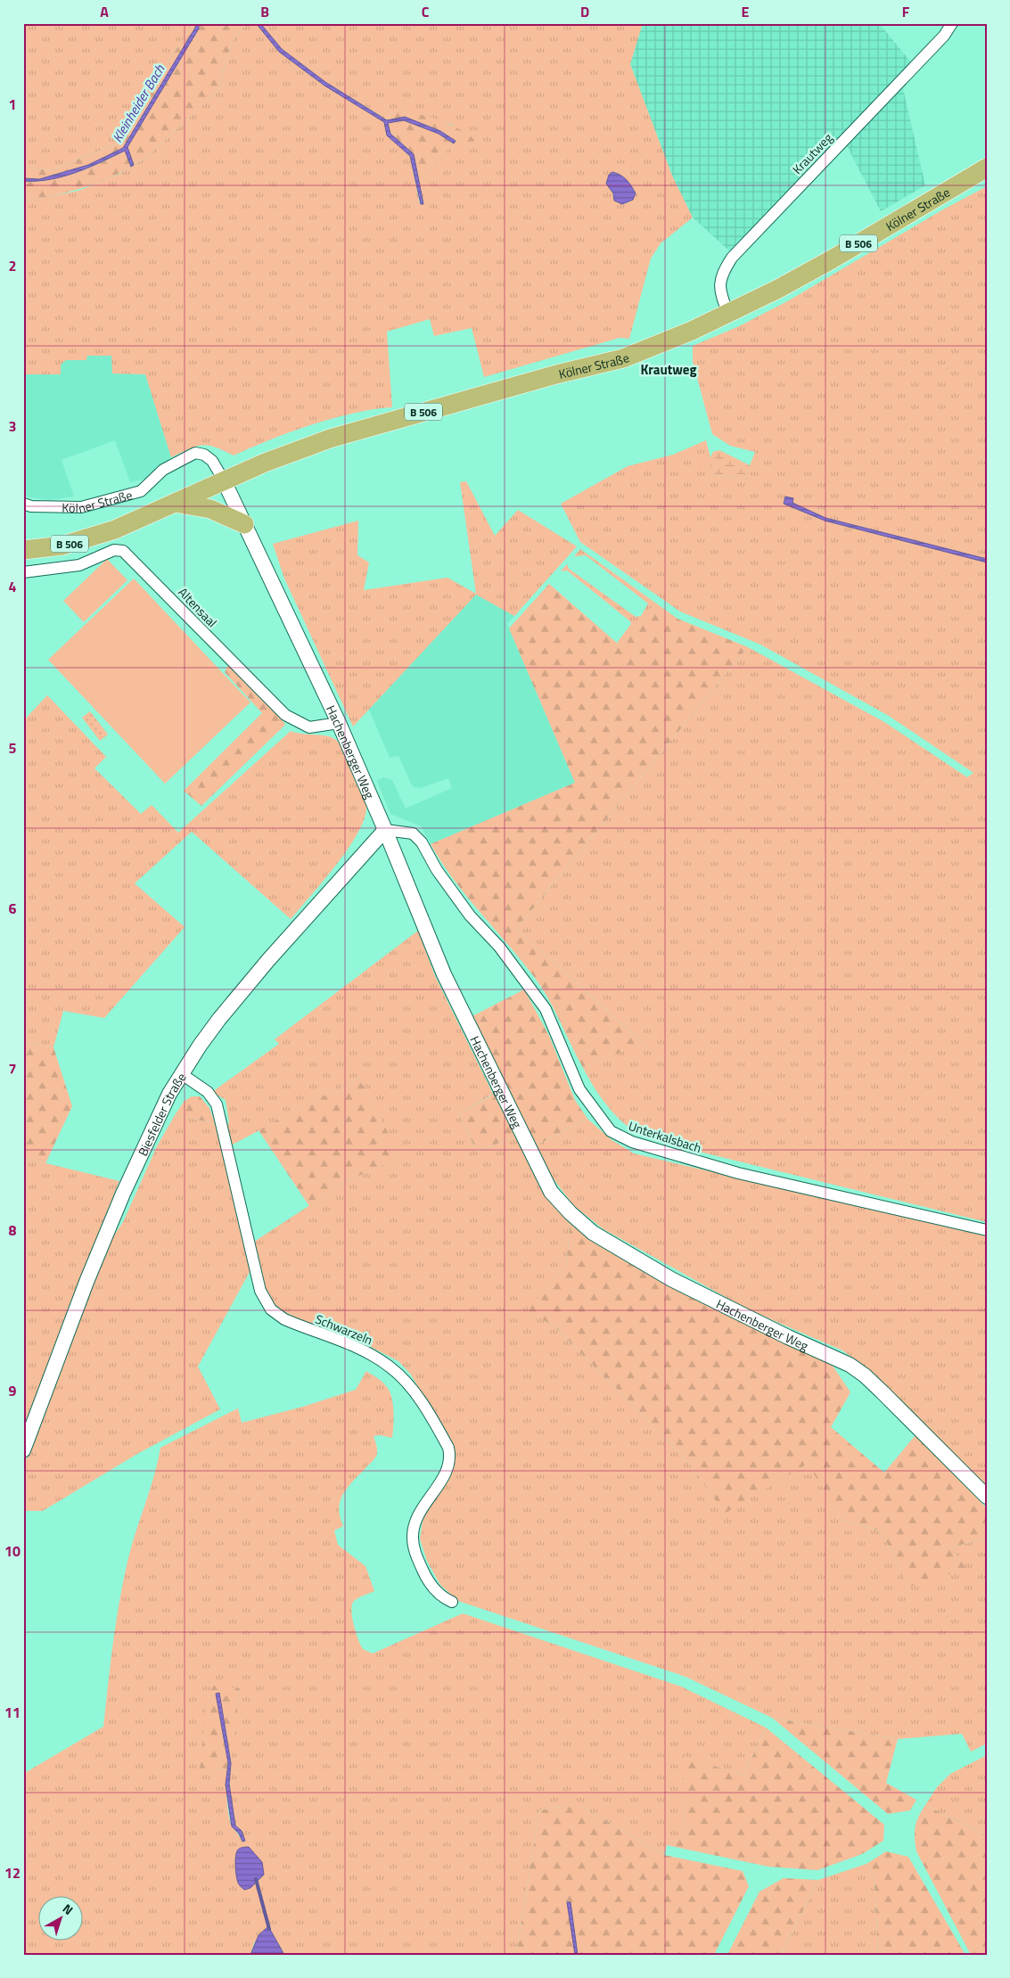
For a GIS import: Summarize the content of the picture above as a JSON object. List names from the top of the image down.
{
  "streets": {
    "main road": ["Kölner Straße", "B 506"],
    "street": [
      "Krautweg",
      "Altensaal",
      "Hachenberger Weg",
      "Biesfelder Straße",
      "Unterkalsbach",
      "Schwarzeln"
    ]
  },
  "crossings": [
    ["Krautweg", "Kölner Straße"],
    ["Kölner Straße", "Hachenberger Weg"],
    ["Altensaal", "Hachenberger Weg"],
    ["Hachenberger Weg", "Biesfelder Straße"],
    ["Hachenberger Weg", "Unterkalsbach"],
    ["Biesfelder Straße", "Unterkalsbach"],
    ["Biesfelder Straße", "Schwarzeln"]
  ],
  "districts": ["Krautweg"],
  "water": ["Kleinheider Bach"],
  "north": "top right",
  "grid": {
    "columns": [
      "A",
      "B",
      "C",
      "D",
      "E",
      "F"
    ],
    "rows": [
      "1",
      "2",
      "3",
      "4",
      "5",
      "6",
      "7",
      "8",
      "9",
      "10",
      "11",
      "12"
    ]
  }
}
